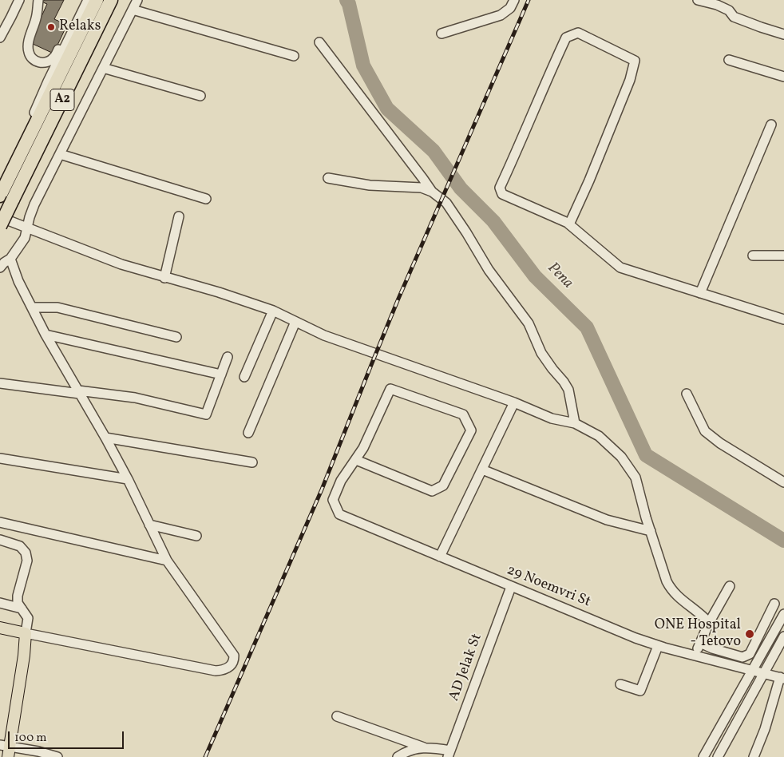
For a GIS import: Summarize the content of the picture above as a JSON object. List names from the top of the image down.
{
  "streets": {
    "highway": ["A2"],
    "street": ["29 Noemvri St", "AD Jelak St"]
  },
  "crossings": [
    ["29 Noemvri St", "AD Jelak St"]
  ],
  "water": ["Pena"],
  "places": ["Relaks", "ONE Hospital - Tetovo"],
  "scale_bar": "100 m"
}
